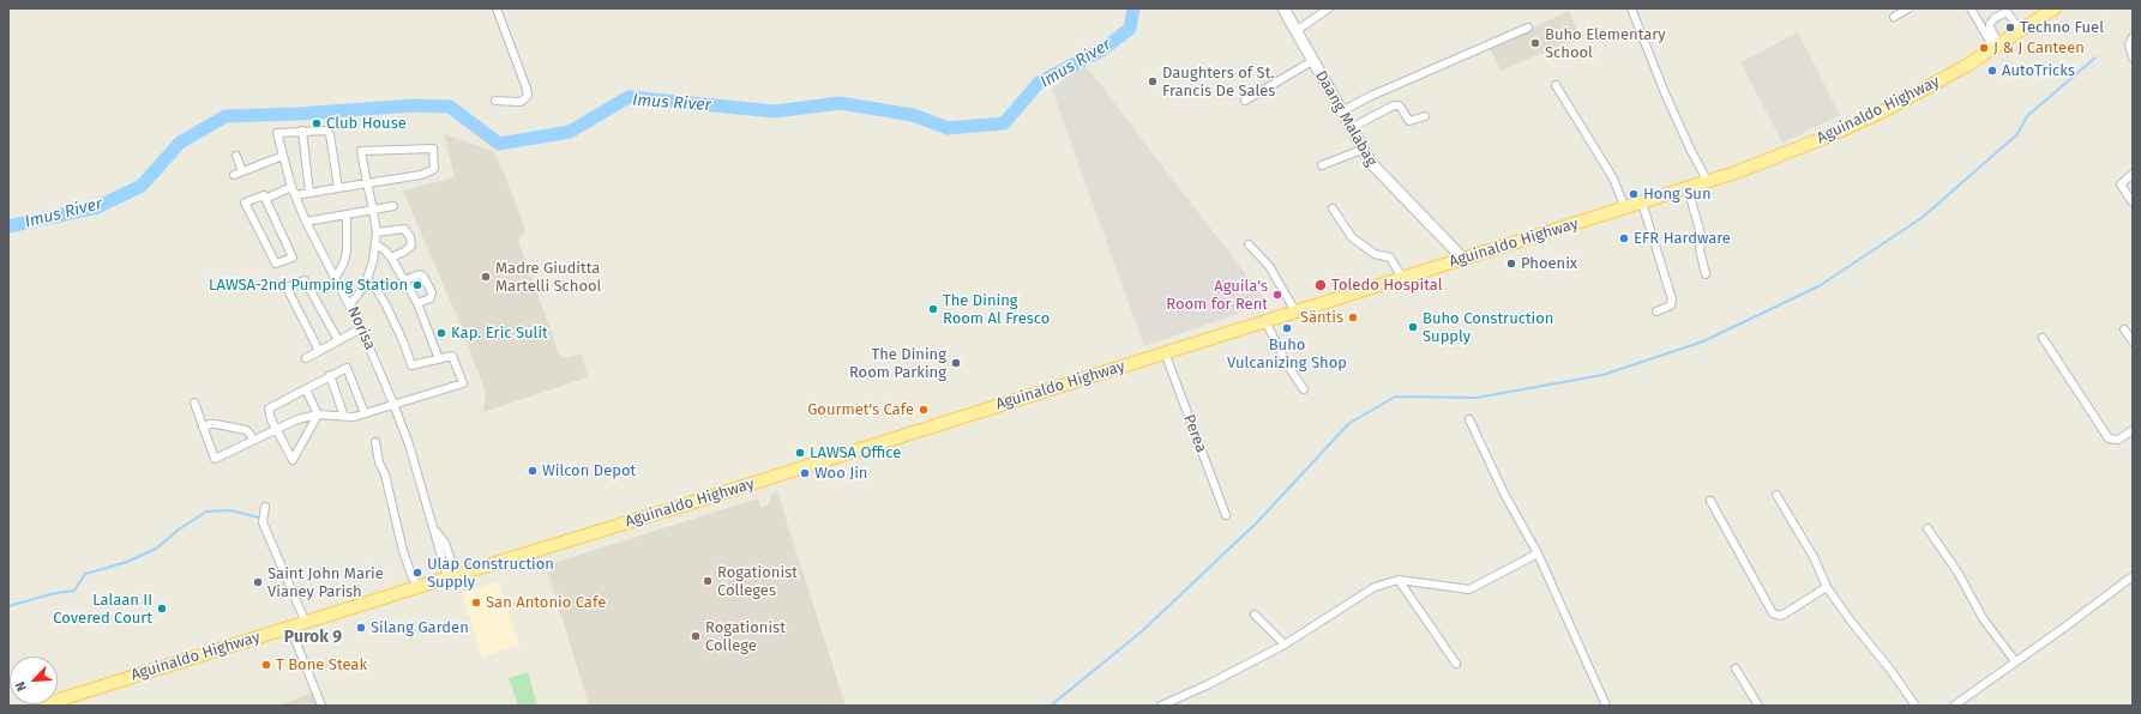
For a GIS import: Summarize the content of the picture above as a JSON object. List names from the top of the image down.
{
  "streets": {
    "main road": ["Aguinaldo Highway"],
    "street": ["Daang Malabag", "Norisa", "Perea"]
  },
  "crossings": [
    ["Aguinaldo Highway", "Daang Malabag"],
    ["Aguinaldo Highway", "Norisa"],
    ["Aguinaldo Highway", "Perea"]
  ],
  "districts": ["Purok 9"],
  "water": ["Imus River"],
  "places": [
    "Techno Fuel",
    "Buho Elementary School",
    "J & J Canteen",
    "AutoTricks",
    "Daughters of St. Francis De Sales",
    "Club House",
    "Hong Sun",
    "EFR Hardware",
    "Phoenix",
    "Madre Giuditta Martelli School",
    "LAWSA-2nd Pumping Station",
    "Toledo Hospital",
    "Aguila's Room for Rent",
    "The Dining Room Al Fresco",
    "Säntis",
    "Buho Construction Supply",
    "Buho Vulcanizing Shop",
    "Kap. Eric Sulit",
    "The Dining Room Parking",
    "Gourmet's Cafe",
    "LAWSA Office",
    "Wilcon Depot",
    "Woo Jin",
    "Ulap Construction Supply",
    "Rogationist Colleges",
    "Saint John Marie Vianey Parish",
    "San Antonio Cafe",
    "Lalaan II Covered Court",
    "Silang Garden",
    "Rogationist College",
    "T Bone Steak"
  ],
  "north": "bottom left"
}
